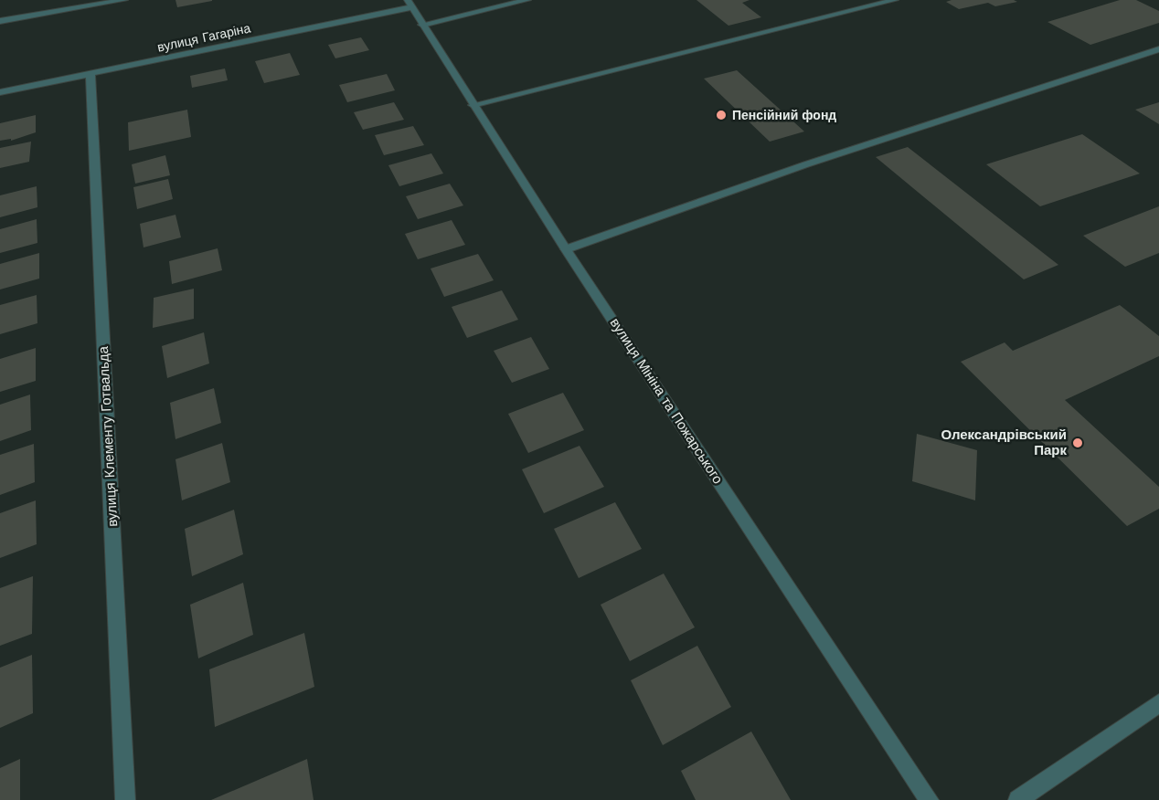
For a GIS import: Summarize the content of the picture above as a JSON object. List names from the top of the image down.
{
  "streets": {
    "street": ["вулиця Гагаріна", "вулиця Мініна та Пожарського", "вулиця Клементу Готвальда"]
  },
  "crossings": [
    ["вулиця Гагаріна", "вулиця Мініна та Пожарського"],
    ["вулиця Гагаріна", "вулиця Клементу Готвальда"]
  ],
  "places": ["Пенсійний фонд", "Олександрівський Парк"]
}
